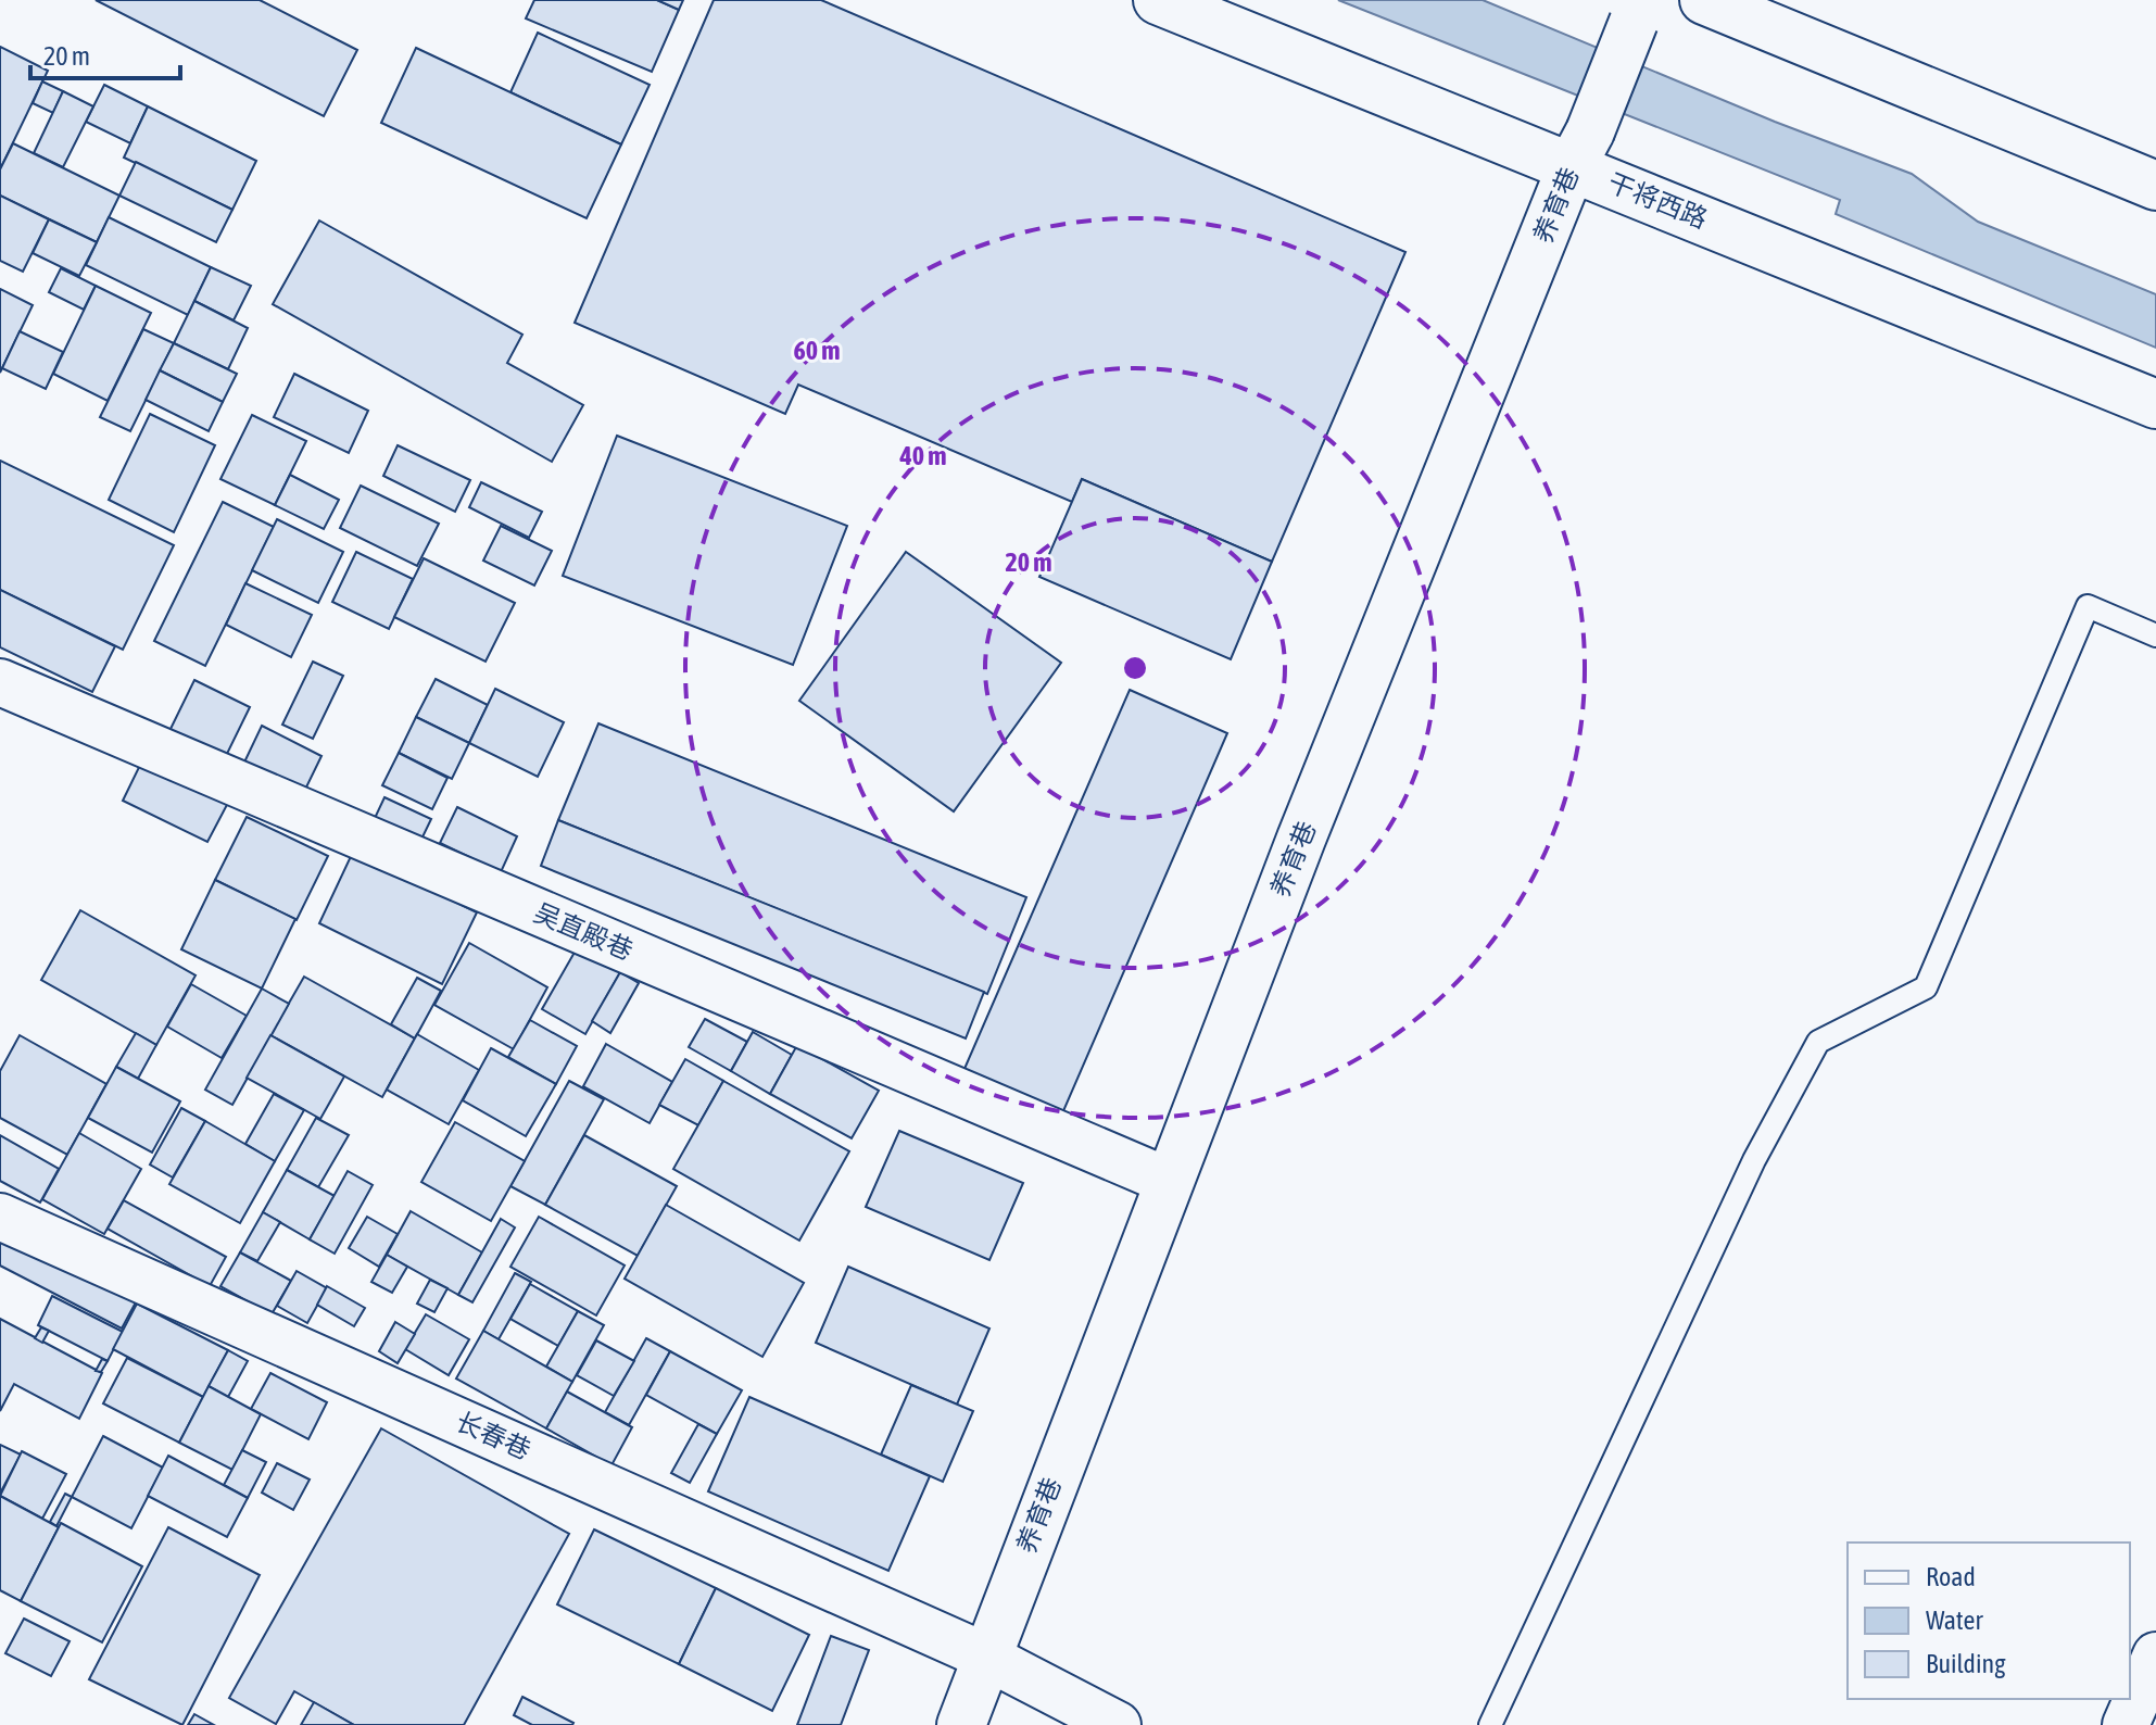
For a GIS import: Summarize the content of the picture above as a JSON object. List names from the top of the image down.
{
  "streets": {
    "main road": ["干将西路", "养育巷"],
    "street": ["吴直殿巷", "长春巷"]
  },
  "crossings": [
    ["干将西路", "养育巷"],
    ["养育巷", "吴直殿巷"],
    ["养育巷", "长春巷"]
  ],
  "legend": ["Road", "Water", "Building"],
  "scale_bar": "20 m",
  "rings": ["60 m", "40 m", "20 m"]
}
